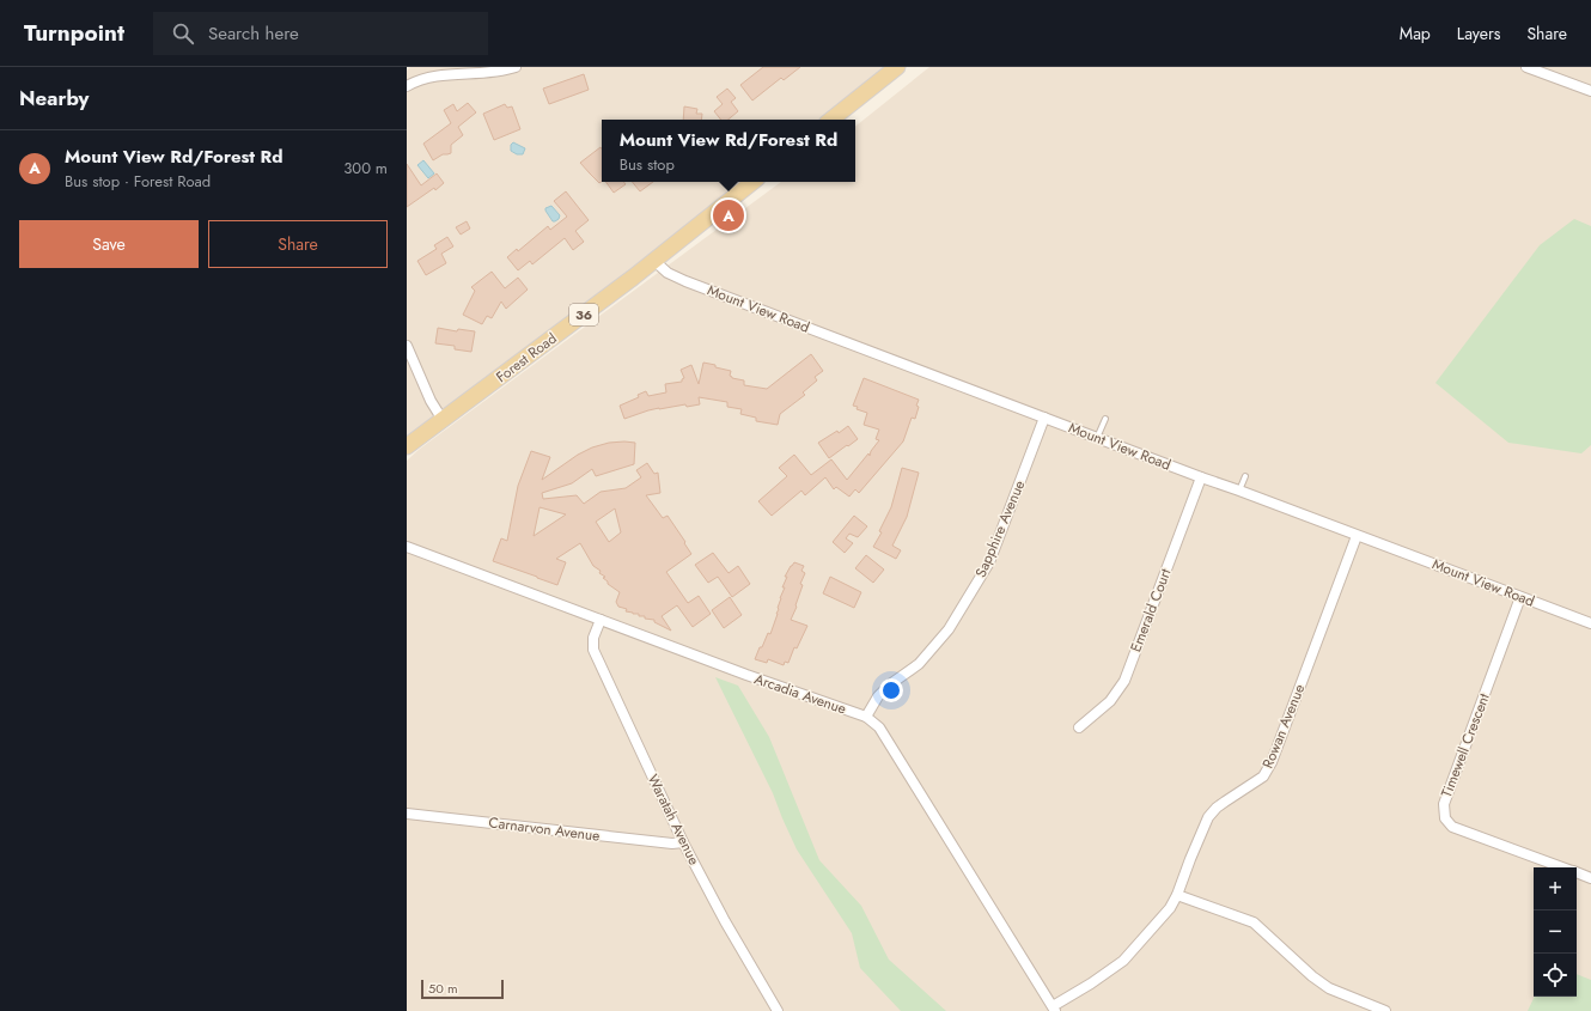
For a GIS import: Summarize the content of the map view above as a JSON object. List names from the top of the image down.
{
  "streets": {
    "main road": ["36", "Forest Road"],
    "street": [
      "Mount View Road",
      "Sapphire Avenue",
      "Emerald Court",
      "Arcadia Avenue",
      "Rowan Avenue",
      "Timewell Crescent",
      "Waratah Avenue",
      "Carnarvon Avenue"
    ]
  },
  "crossings": [
    ["Mount View Road", "Forest Road"],
    ["Mount View Road", "Sapphire Avenue"],
    ["Mount View Road", "Emerald Court"],
    ["Mount View Road", "Rowan Avenue"],
    ["Mount View Road", "Timewell Crescent"],
    ["Sapphire Avenue", "Arcadia Avenue"],
    ["Arcadia Avenue", "Rowan Avenue"],
    ["Arcadia Avenue", "Waratah Avenue"],
    ["Waratah Avenue", "Carnarvon Avenue"]
  ],
  "scale_bar": "50 m",
  "page": {
    "header": "Turnpoint",
    "search": "Search here",
    "nav": ["Map", "Layers", "Share"],
    "heading": "Nearby",
    "popup": ["Mount View Rd/Forest Rd", "Bus stop"],
    "list": [
      {
        "mark": "A",
        "name": "Mount View Rd/Forest Rd",
        "note": "Bus stop · Forest Road",
        "value": "300 m"
      }
    ],
    "pins": "A",
    "buttons": ["Save", "Share"],
    "map_buttons": ["+", "−"],
    "scale": "50 m"
  }
}
